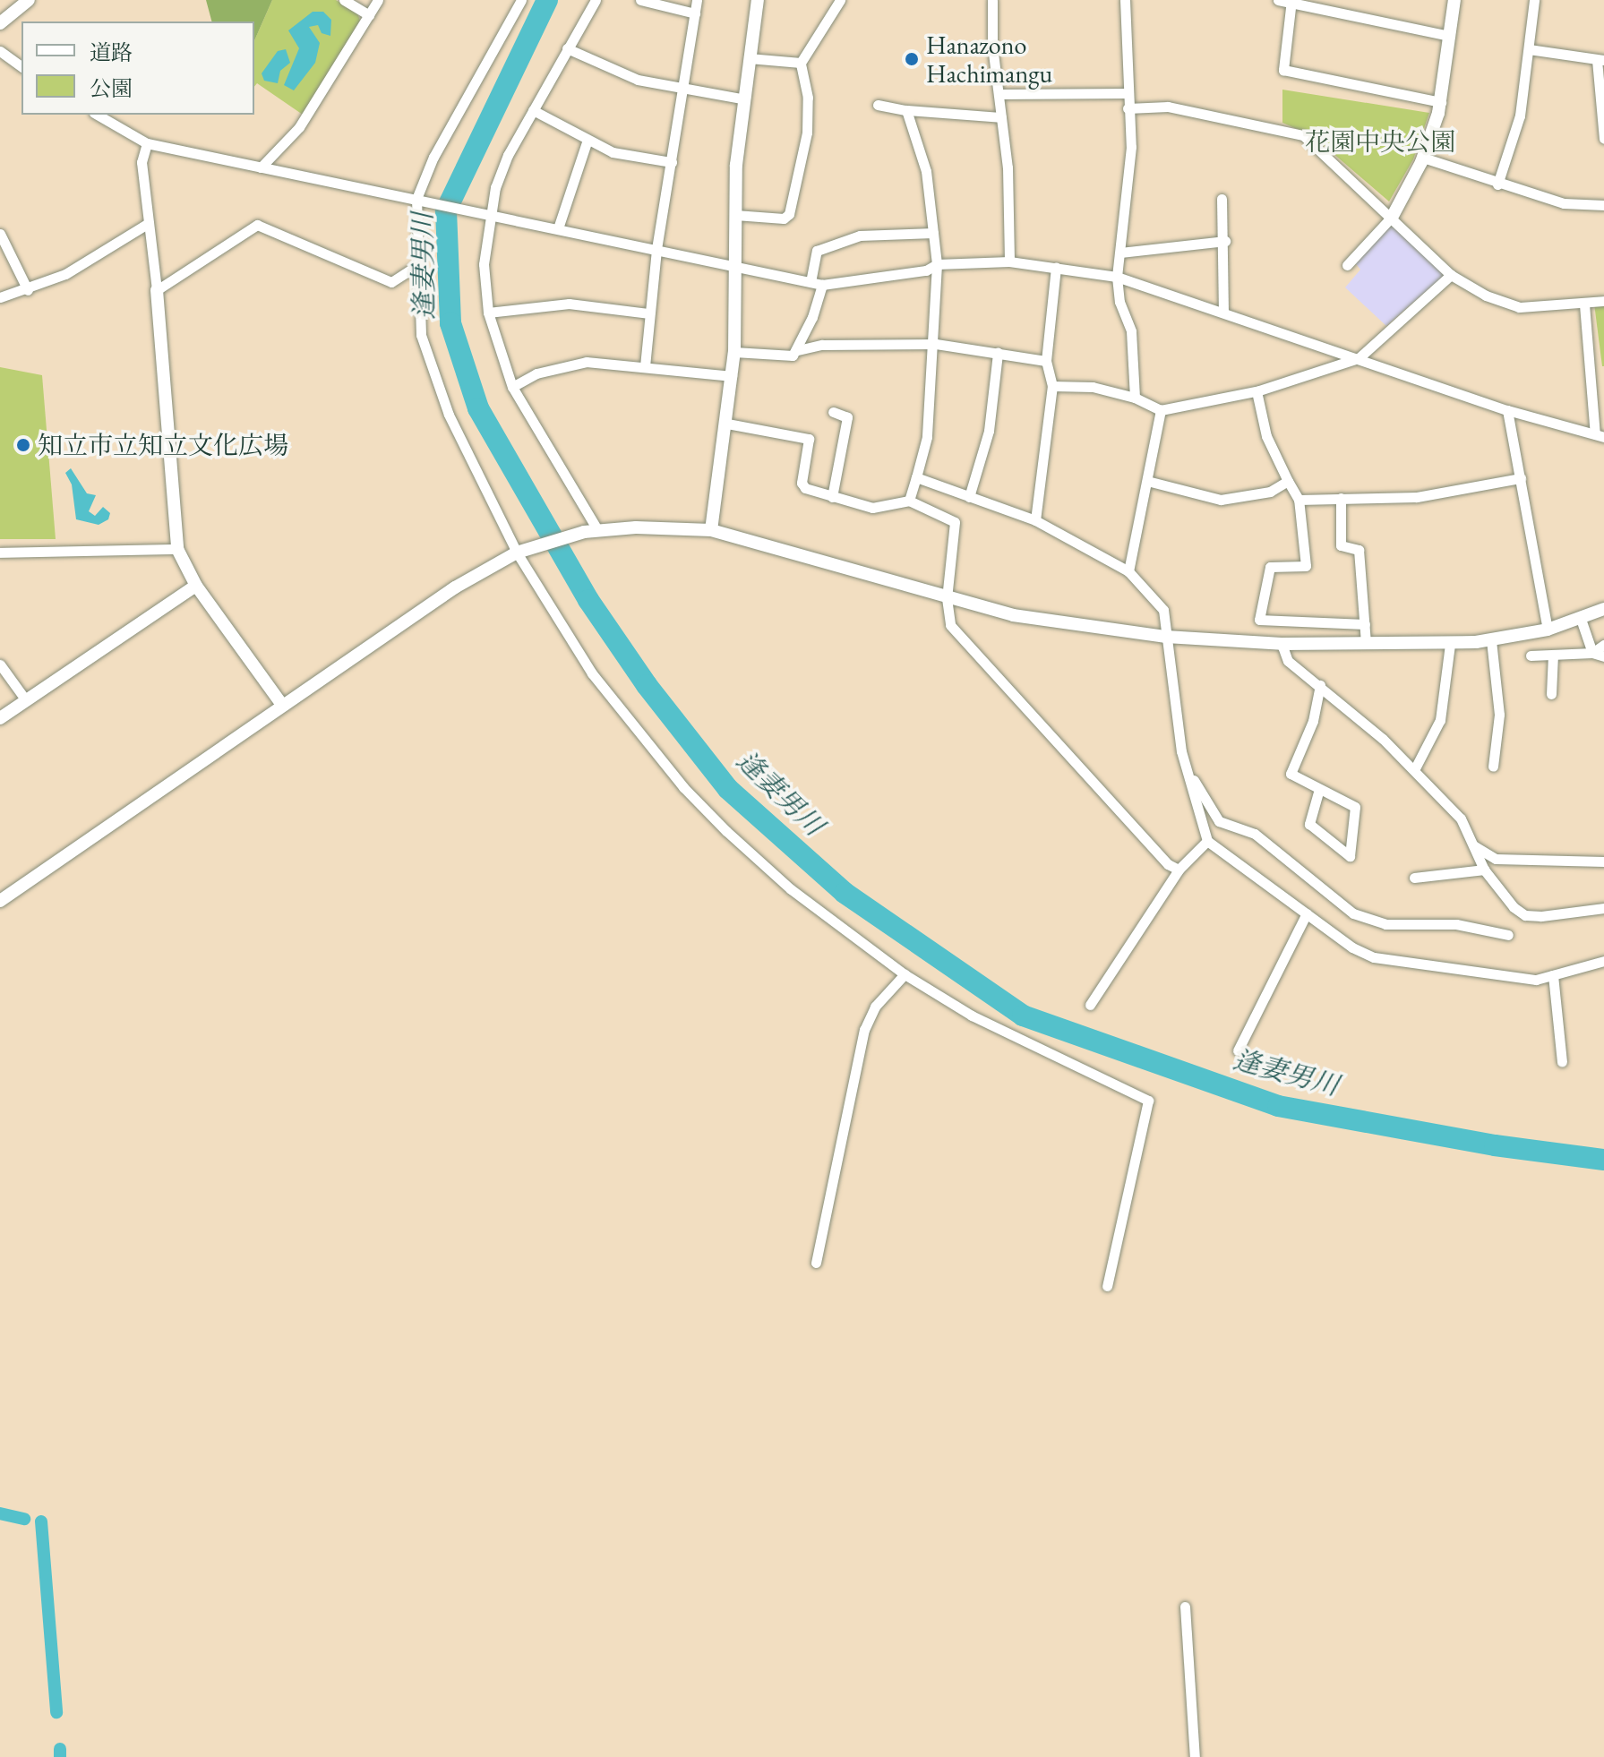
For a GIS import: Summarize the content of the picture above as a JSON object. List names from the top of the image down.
{
  "water": ["逢妻男川"],
  "parks": ["花園中央公園"],
  "places": ["Hanazono Hachimangu", "知立市立知立文化広場"],
  "legend": ["道路", "公園"]
}
